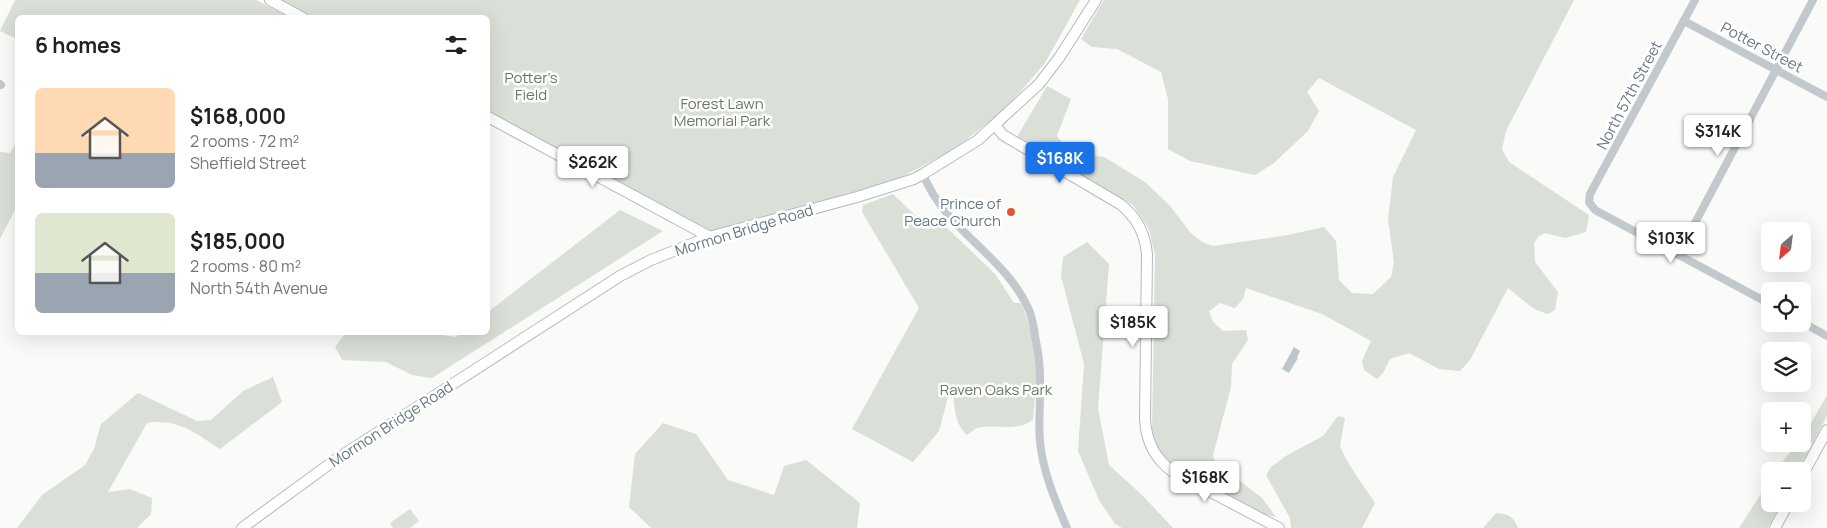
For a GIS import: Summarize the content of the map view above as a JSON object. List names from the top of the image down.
{
  "streets": {
    "main road": ["Mormon Bridge Road"],
    "street": ["Potter Street", "North 57th Street"]
  },
  "crossings": [
    ["Potter Street", "North 57th Street"]
  ],
  "parks": ["Potter's Field", "Forest Lawn Memorial Park", "Raven Oaks Park"],
  "places": ["Prince of Peace Church"],
  "north": "bottom left",
  "page": {
    "heading": "6 homes",
    "list": [
      {
        "name": "$168,000",
        "note": "2 rooms · 72 m² · Sheffield Street"
      },
      {
        "name": "$185,000",
        "note": "2 rooms · 80 m² · North 54th Avenue"
      }
    ],
    "price": [
      "$314K",
      "$168K",
      "$262K",
      "$103K",
      "$185K",
      "$168K"
    ],
    "map_buttons": ["+", "−"]
  }
}
